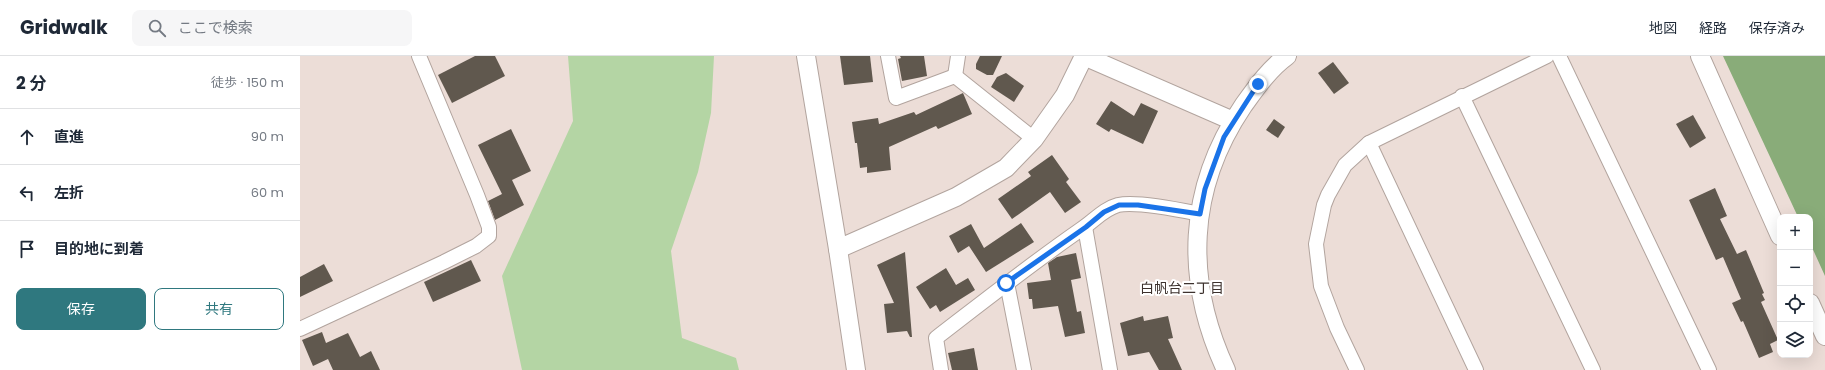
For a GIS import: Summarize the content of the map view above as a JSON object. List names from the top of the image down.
{
  "districts": ["白帆台二丁目"],
  "page": {
    "header": "Gridwalk",
    "search": "ここで検索",
    "nav": ["地図", "経路", "保存済み"],
    "heading": ["2 分", "徒歩 · 150 m"],
    "list": [
      ["直進", "90 m"],
      ["左折", "60 m"],
      "目的地に到着"
    ],
    "map_buttons": ["+", "−"],
    "buttons": ["保存", "共有"]
  }
}
